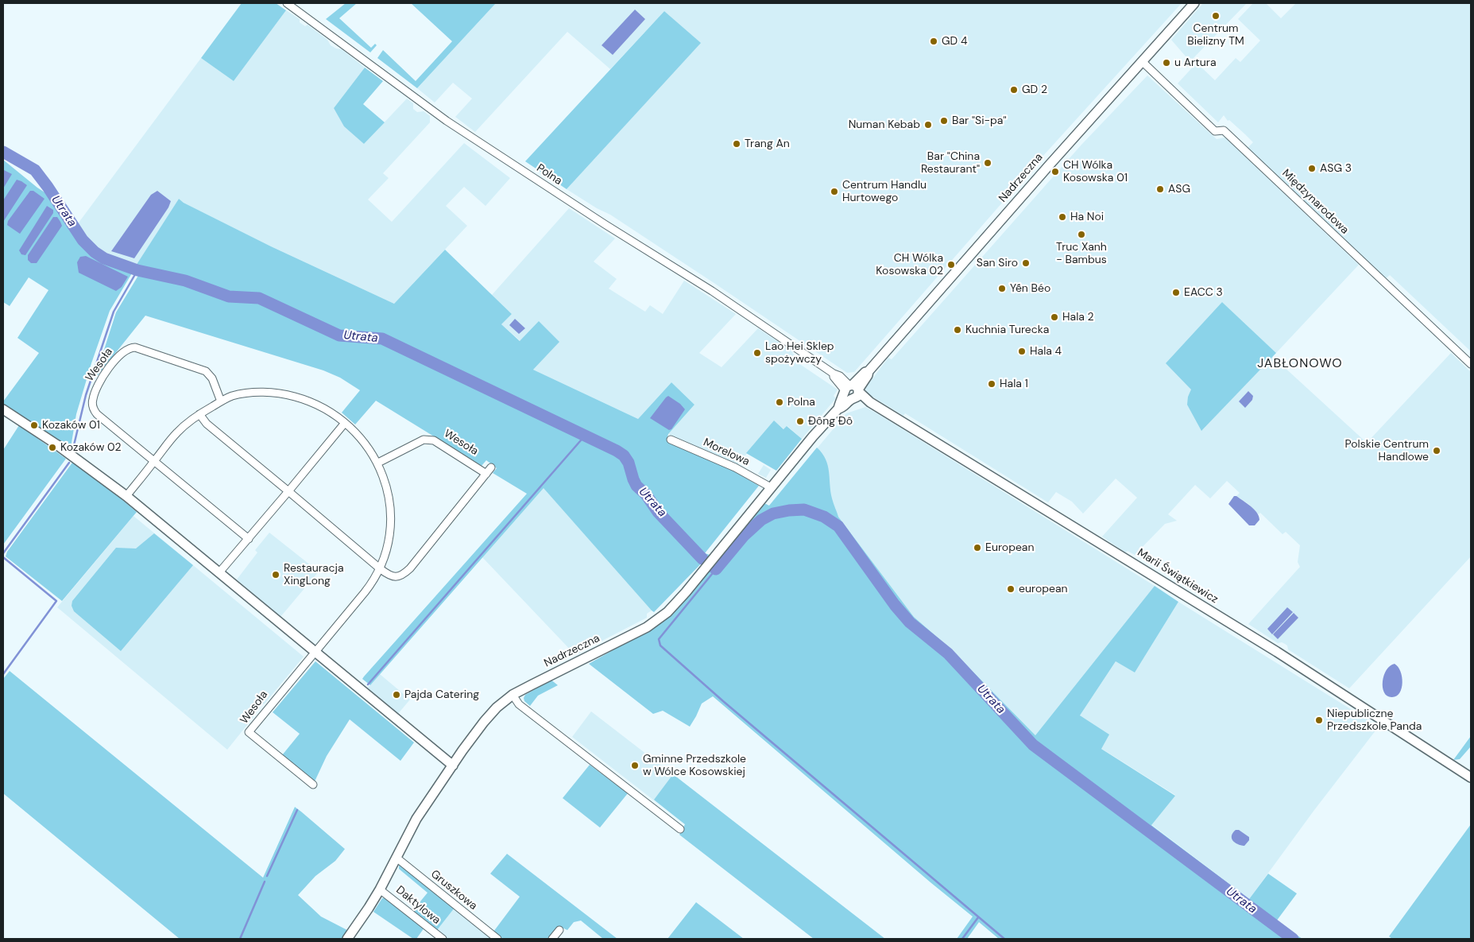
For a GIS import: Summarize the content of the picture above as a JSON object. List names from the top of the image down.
{
  "streets": {
    "street": [
      "Polna",
      "Nadrzeczna",
      "Międzynarodowa",
      "Wesoła",
      "Morelowa",
      "Marii Świątkiewicz",
      "Gruszkowa",
      "Daktylowa"
    ]
  },
  "crossings": [
    ["Polna", "Nadrzeczna"],
    ["Polna", "Marii Świątkiewicz"],
    ["Nadrzeczna", "Międzynarodowa"],
    ["Nadrzeczna", "Morelowa"],
    ["Nadrzeczna", "Marii Świątkiewicz"],
    ["Nadrzeczna", "Gruszkowa"],
    ["Nadrzeczna", "Daktylowa"]
  ],
  "districts": ["JABŁONOWO"],
  "water": ["Utrata"],
  "places": [
    "Centrum Bielizny TM",
    "GD 4",
    "u Artura",
    "GD 2",
    "Bar \"Si-pa\"",
    "Numan Kebab",
    "Trang An",
    "Bar \"China Restaurant\"",
    "ASG 3",
    "CH Wólka Kosowska 01",
    "ASG",
    "Centrum Handlu Hurtowego",
    "Ha Noi",
    "Truc Xanh - Bambus",
    "San Siro",
    "CH Wólka Kosowska 02",
    "Yến Béo",
    "EACC 3",
    "Hala 2",
    "Kuchnia Turecka",
    "Hala 4",
    "Lao Hei Sklep spożywczy",
    "Hala 1",
    "Polna",
    "Đông Đô",
    "Kozaków 01",
    "Kozaków 02",
    "Polskie Centrum Handlowe",
    "European",
    "Restauracja XingLong",
    "european",
    "Pajda Catering",
    "Niepubliczne Przedszkole Panda",
    "Gminne Przedszkole w Wólce Kosowskiej"
  ]
}
